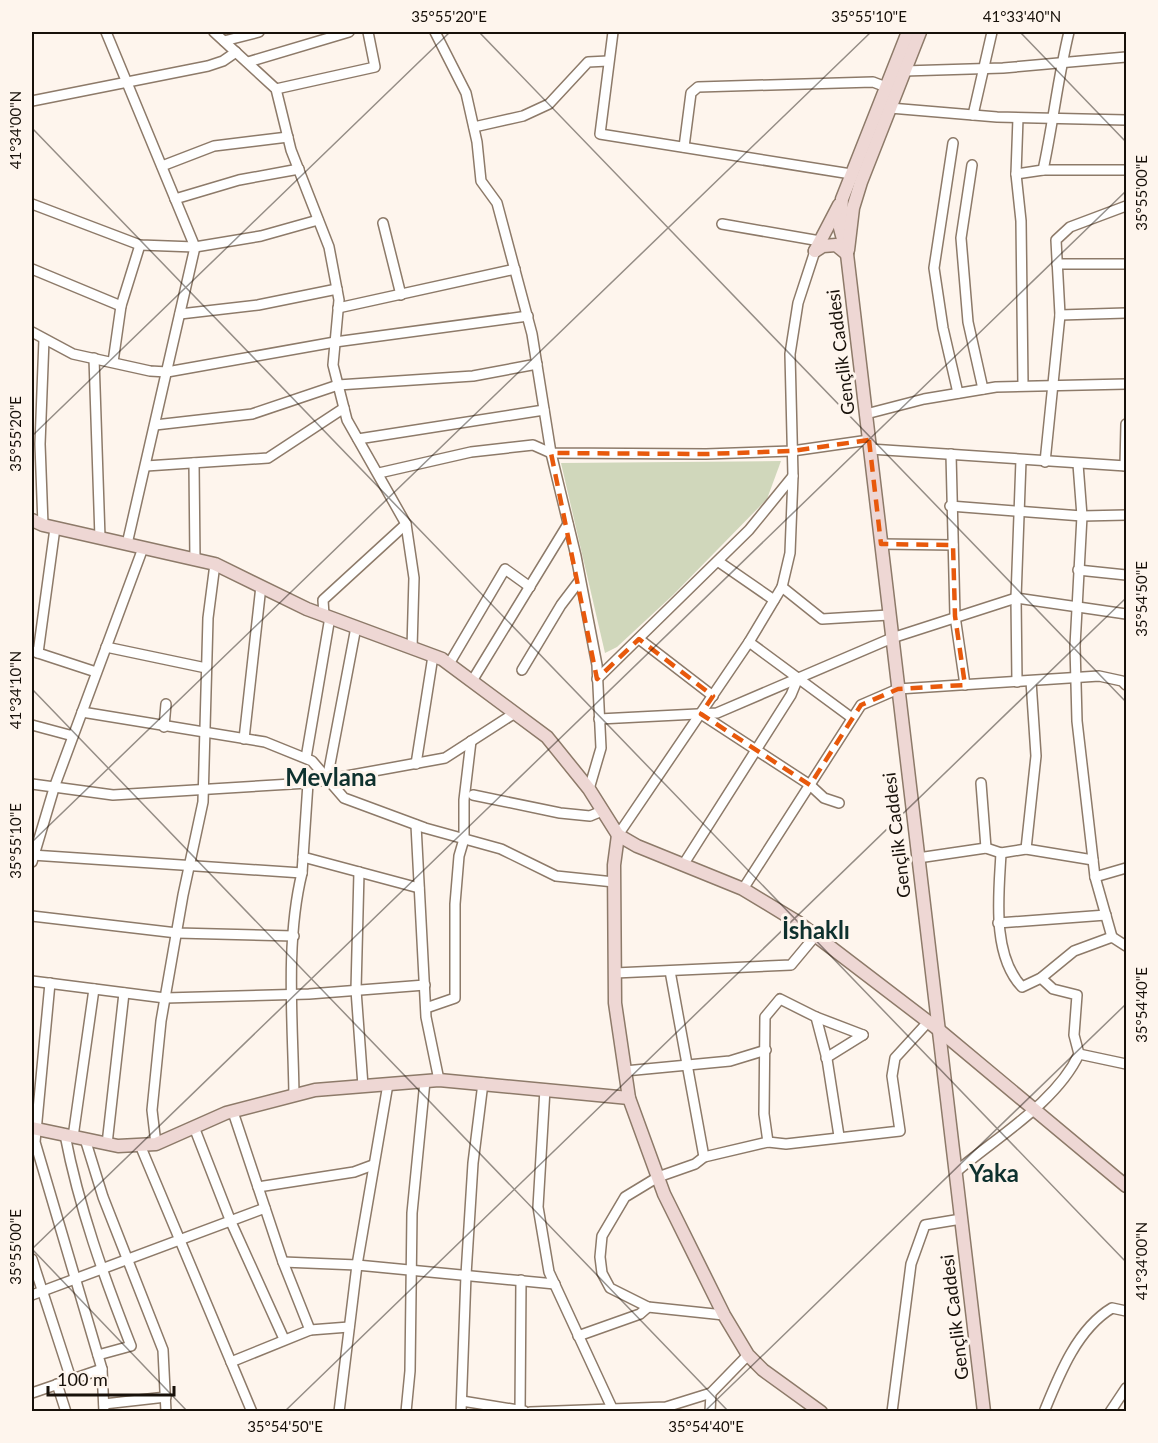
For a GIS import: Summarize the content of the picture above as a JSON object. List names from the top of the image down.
{
  "streets": {
    "street": ["Gençlik Caddesi"]
  },
  "districts": ["Mevlana", "İshaklı", "Yaka"],
  "scale_bar": "100 m",
  "coordinates": [
    "35°55'20\"E",
    "35°55'10\"E",
    "41°33'40\"N",
    "41°34'00\"N",
    "35°55'00\"E",
    "35°54'50\"E",
    "41°34'10\"N",
    "35°54'40\"E"
  ]
}
